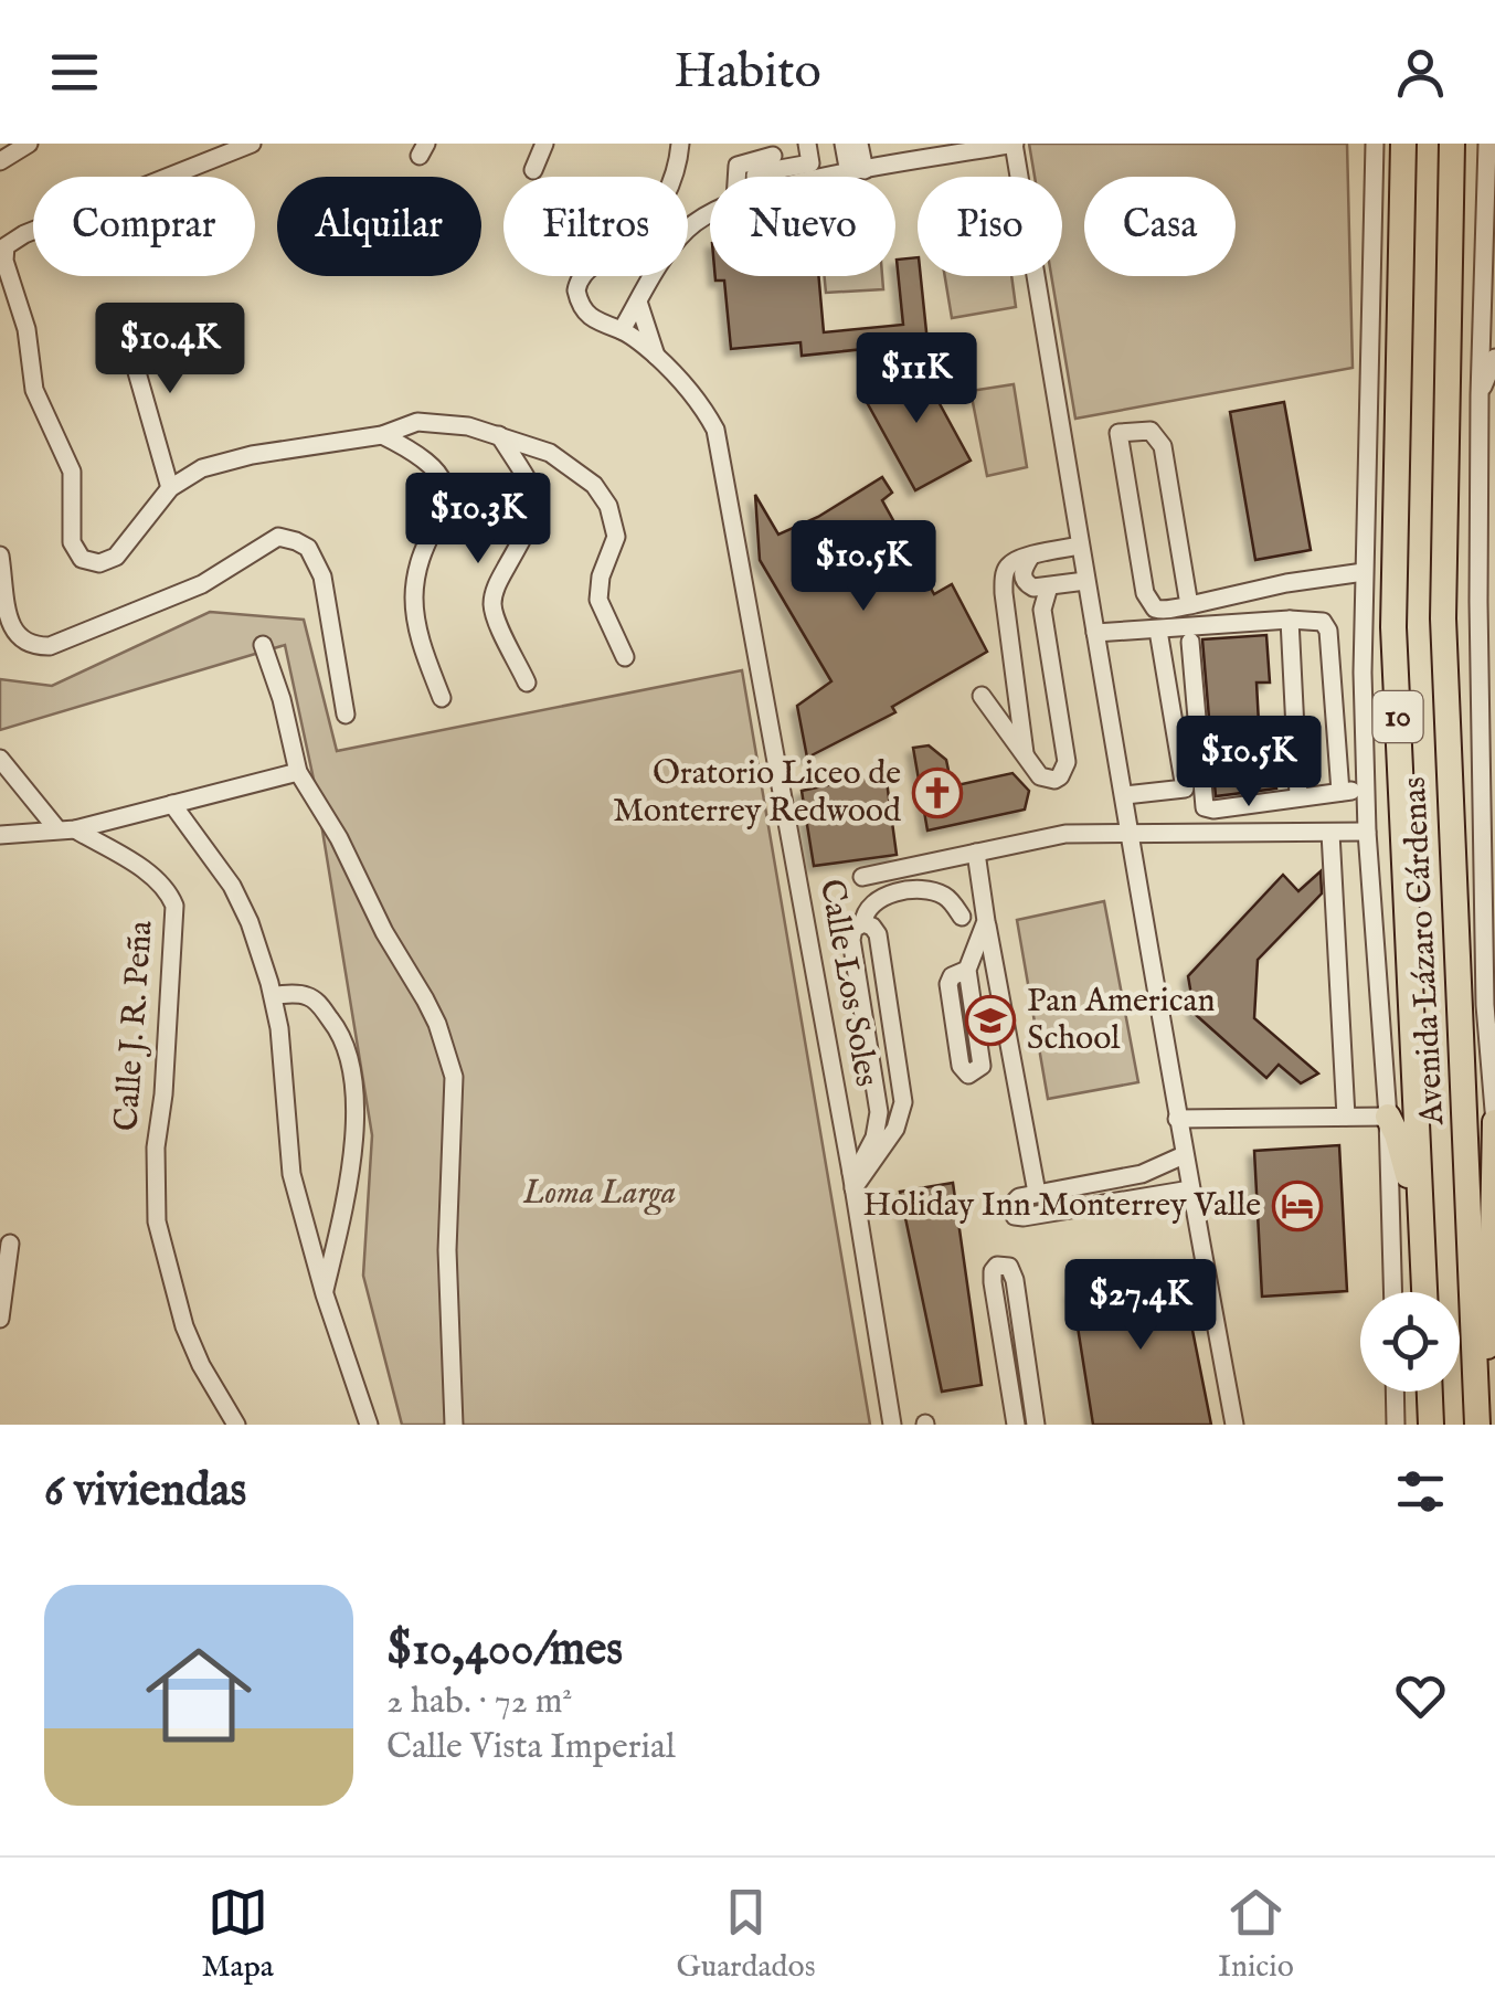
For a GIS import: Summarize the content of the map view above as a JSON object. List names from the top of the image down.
{
  "streets": {
    "highway": ["10", "Avenida Lázaro Cárdenas"],
    "street": ["Calle Los Soles", "Calle J. R. Peña"]
  },
  "parks": ["Loma Larga"],
  "places": {
    "church": ["Oratorio Liceo de Monterrey Redwood"],
    "school or university": ["Pan American School"],
    "hotel": ["Holiday Inn Monterrey Valle"]
  },
  "page": {
    "header": "Habito",
    "chip": [
      "Comprar",
      "Alquilar",
      "Filtros",
      "Nuevo",
      "Piso",
      "Casa"
    ],
    "price": [
      "$10.4K",
      "$11K",
      "$10.3K",
      "$10.5K",
      "$10.5K",
      "$27.4K"
    ],
    "heading": "6 viviendas",
    "list": [
      {
        "name": "$10,400/mes",
        "note": "2 hab. · 72 m² · Calle Vista Imperial"
      }
    ],
    "tabs": ["Mapa", "Guardados", "Inicio"]
  }
}
